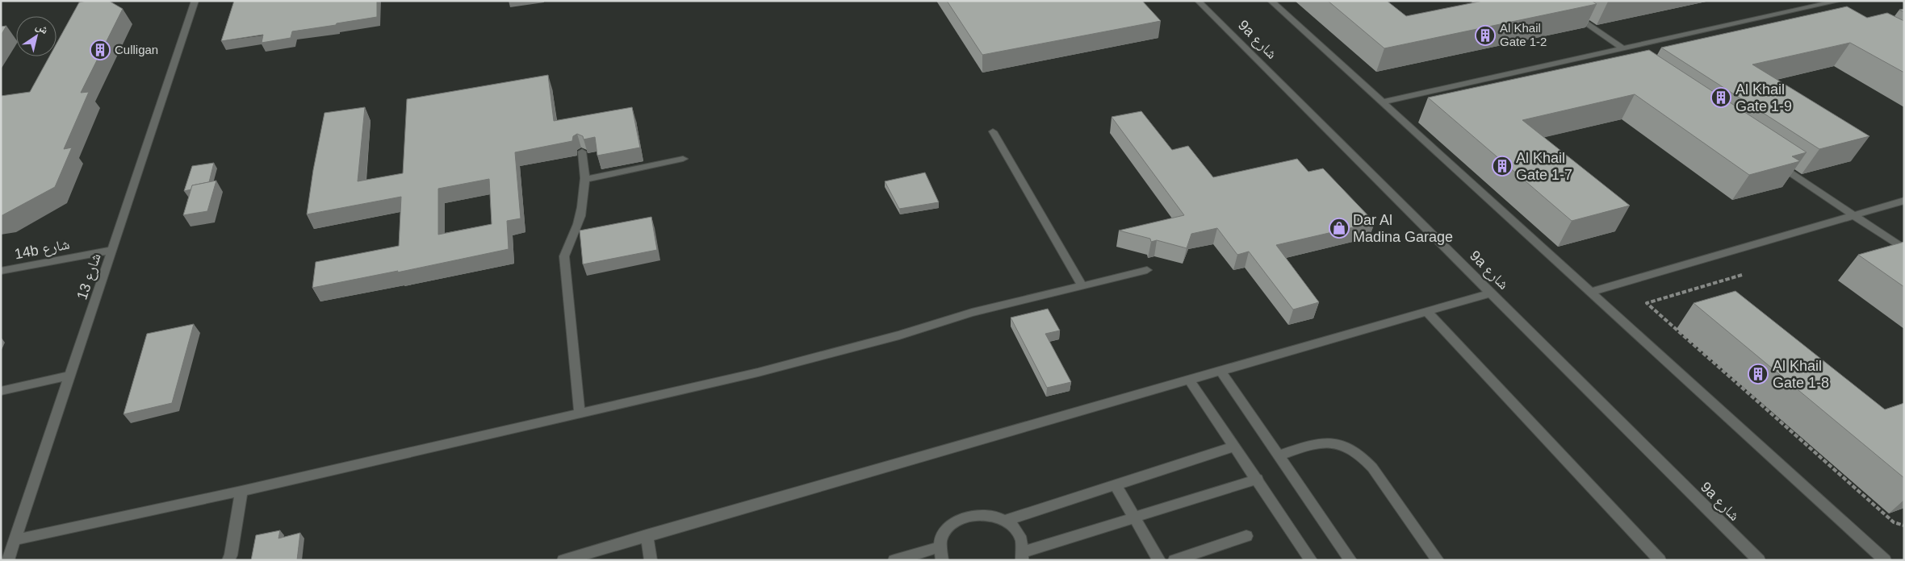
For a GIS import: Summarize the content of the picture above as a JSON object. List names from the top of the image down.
{
  "streets": {
    "street": ["9a شارع", "14b شارع", "شارع 13"]
  },
  "crossings": [
    ["14b شارع", "شارع 13"]
  ],
  "places": {
    "building": [
      "Al Khail Gate 1-2",
      "Culligan",
      "Al Khail Gate 1-9",
      "Al Khail Gate 1-7",
      "Al Khail Gate 1-8"
    ],
    "shop": ["Dar Al Madina Garage"]
  },
  "north": "top right"
}
